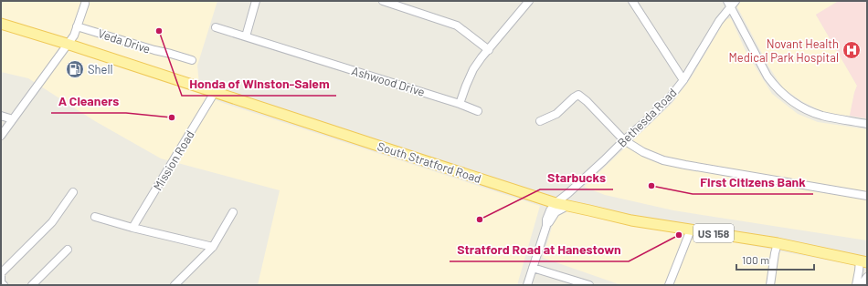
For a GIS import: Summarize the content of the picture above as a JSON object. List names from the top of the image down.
{
  "streets": {
    "main road": ["South Stratford Road", "US 158"],
    "street": [
      "Veda Drive",
      "Ashwood Drive",
      "Bethesda Road",
      "Mission Road"
    ]
  },
  "crossings": [
    ["Bethesda Road", "South Stratford Road"],
    ["Mission Road", "South Stratford Road"]
  ],
  "places": {
    "other": [
      "Honda of Winston-Salem",
      "A Cleaners",
      "First Citizens Bank",
      "Starbucks",
      "Stratford Road at Hanestown"
    ],
    "hospital": ["Novant Health Medical Park Hospital"],
    "fuel station": ["Shell"]
  },
  "scale_bar": "100 m"
}
